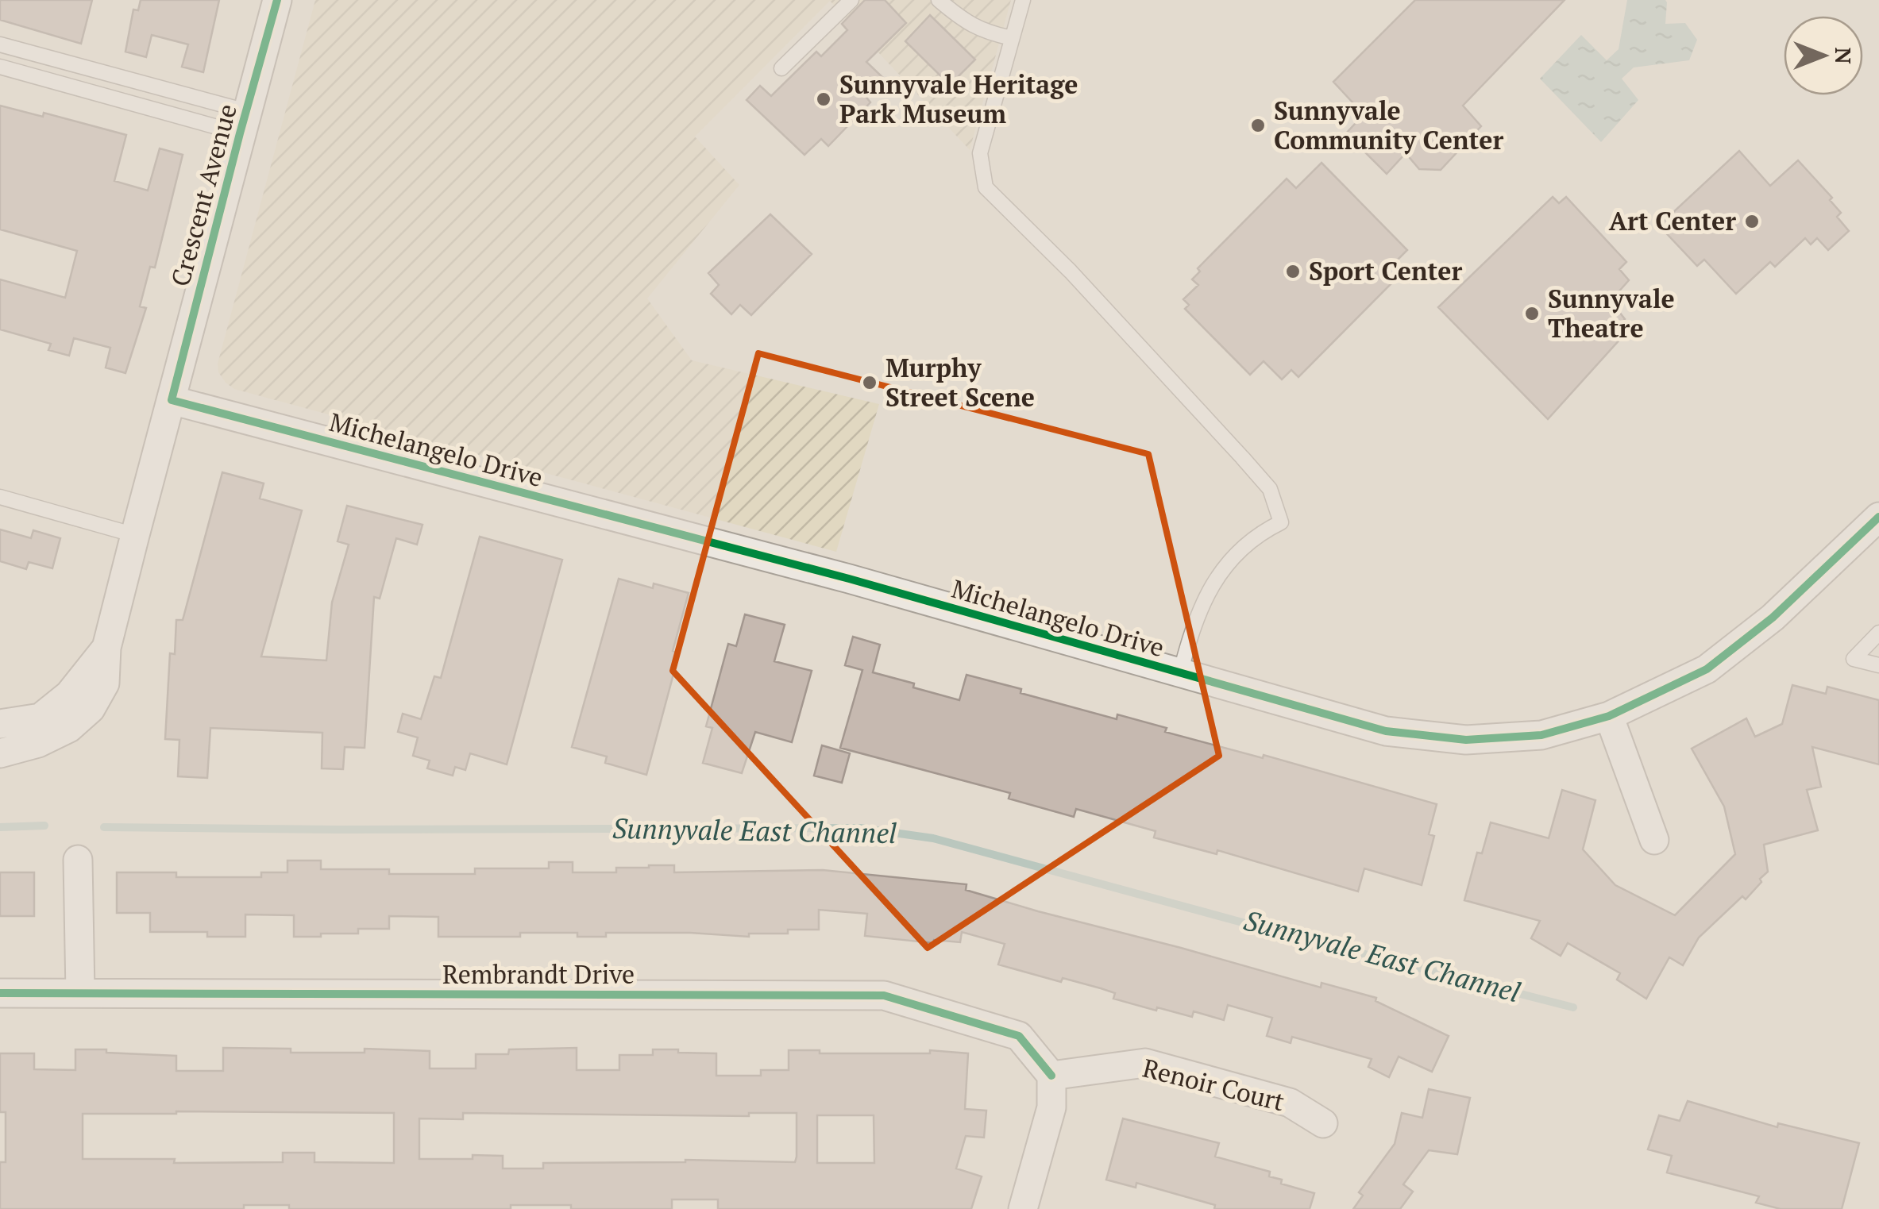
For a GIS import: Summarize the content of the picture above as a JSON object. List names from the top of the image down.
{
  "streets": {
    "street": [
      "Crescent Avenue",
      "Michelangelo Drive",
      "Rembrandt Drive",
      "Renoir Court"
    ]
  },
  "crossings": [
    ["Crescent Avenue", "Michelangelo Drive"],
    ["Rembrandt Drive", "Renoir Court"]
  ],
  "water": ["Sunnyvale East Channel"],
  "places": [
    "Sunnyvale Heritage Park Museum",
    "Sunnyvale Community Center",
    "Art Center",
    "Sport Center",
    "Sunnyvale Theatre",
    "Murphy Street Scene"
  ],
  "north": "right"
}
